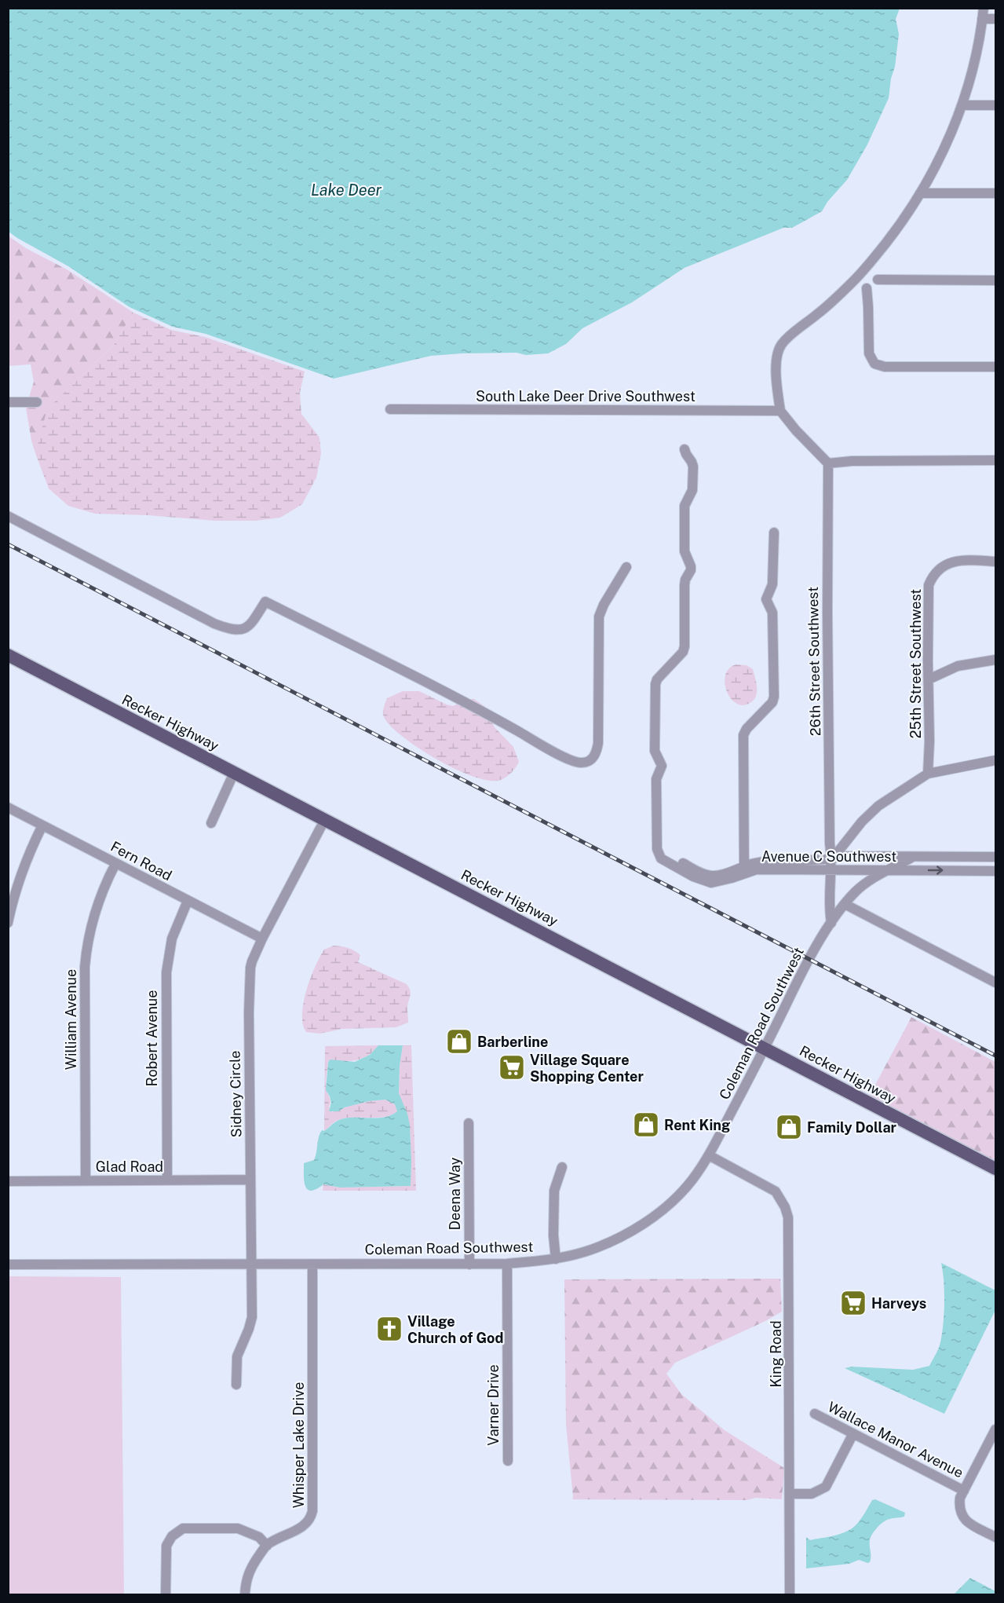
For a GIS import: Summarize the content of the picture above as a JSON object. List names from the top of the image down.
{
  "streets": {
    "main road": ["Recker Highway"],
    "street": [
      "South Lake Deer Drive Southwest",
      "26th Street Southwest",
      "25th Street Southwest",
      "Avenue C Southwest",
      "Fern Road",
      "William Avenue",
      "Coleman Road Southwest",
      "Robert Avenue",
      "Sidney Circle",
      "Glad Road",
      "Deena Way",
      "King Road",
      "Varner Drive",
      "Wallace Manor Avenue",
      "Whisper Lake Drive"
    ]
  },
  "crossings": [
    ["26th Street Southwest", "Avenue C Southwest"],
    ["26th Street Southwest", "Coleman Road Southwest"],
    ["Recker Highway", "Coleman Road Southwest"],
    ["Recker Highway", "Sidney Circle"],
    ["Avenue C Southwest", "Coleman Road Southwest"],
    ["Fern Road", "William Avenue"],
    ["Fern Road", "Robert Avenue"],
    ["Fern Road", "Sidney Circle"],
    ["William Avenue", "Glad Road"],
    ["Coleman Road Southwest", "Sidney Circle"],
    ["Coleman Road Southwest", "Deena Way"],
    ["Coleman Road Southwest", "King Road"],
    ["Coleman Road Southwest", "Varner Drive"],
    ["Coleman Road Southwest", "Whisper Lake Drive"],
    ["Robert Avenue", "Glad Road"],
    ["Sidney Circle", "Glad Road"]
  ],
  "water": ["Lake Deer"],
  "places": {
    "shop": ["Barberline", "Rent King", "Family Dollar"],
    "supermarket": ["Village Square Shopping Center", "Harveys"],
    "church": ["Village Church of God"]
  }
}
